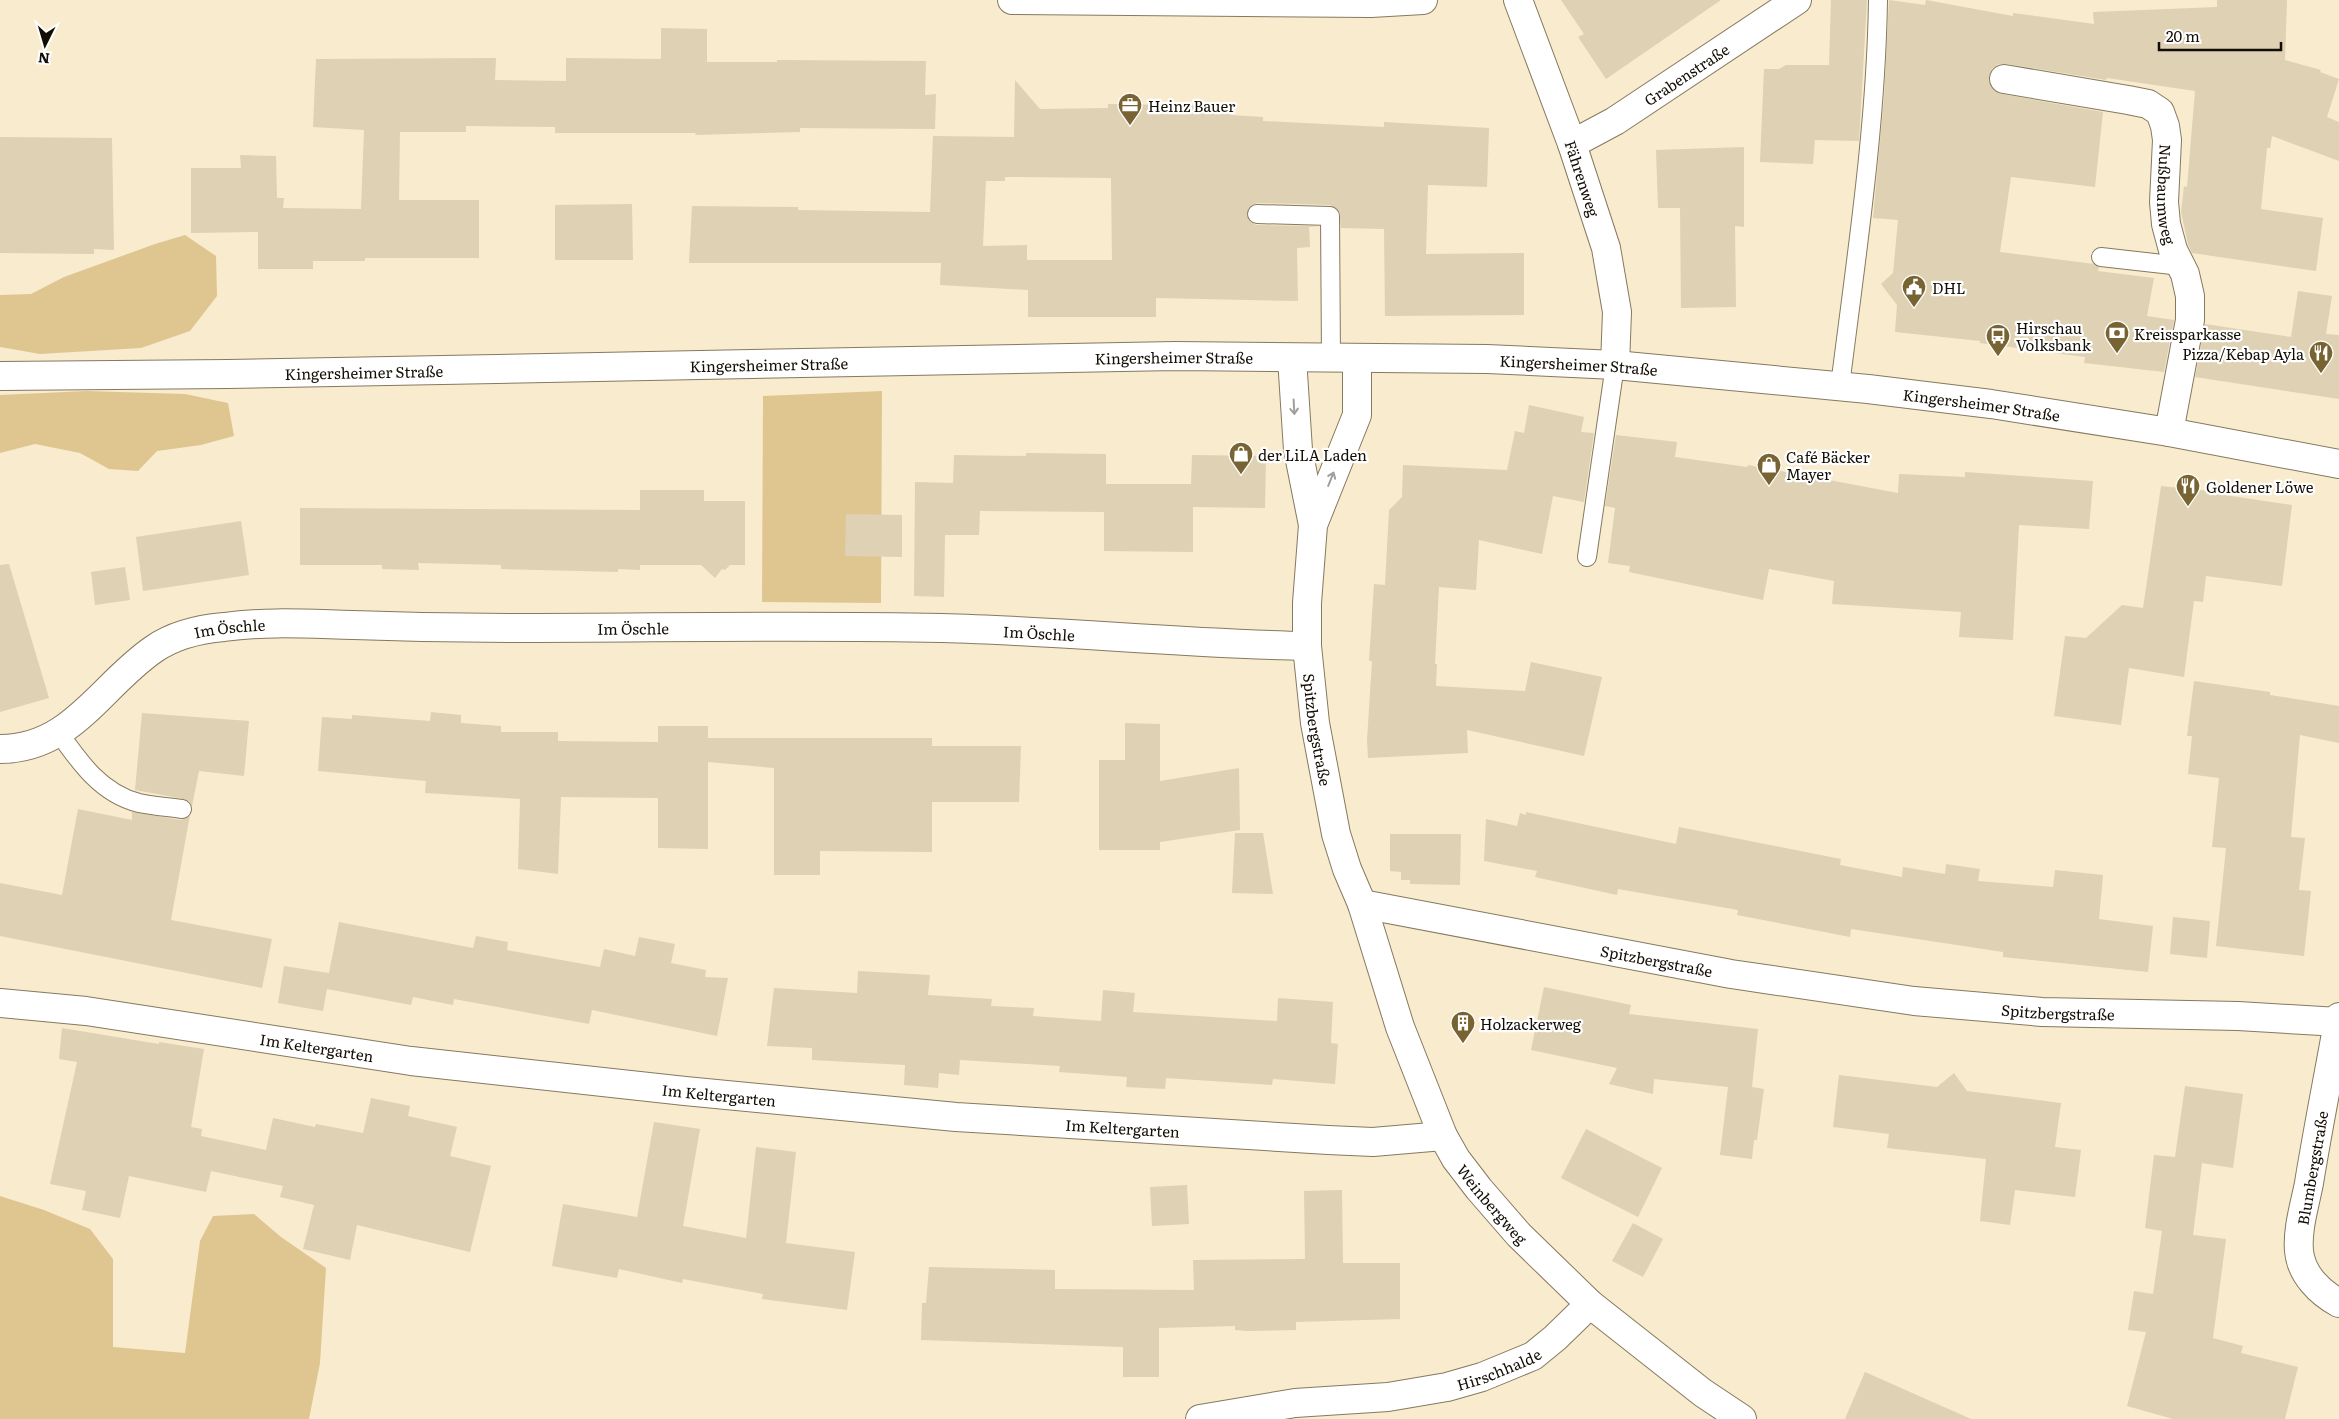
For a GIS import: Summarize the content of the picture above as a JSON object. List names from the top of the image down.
{
  "streets": {
    "street": [
      "Grabenstraße",
      "Fährenweg",
      "Nußbaumweg",
      "Kingersheimer Straße",
      "Im Öschle",
      "Spitzbergstraße",
      "Im Keltergarten",
      "Blumbergstraße",
      "Weinbergweg",
      "Hirschhalde"
    ]
  },
  "crossings": [
    ["Grabenstraße", "Fährenweg"],
    ["Fährenweg", "Kingersheimer Straße"],
    ["Nußbaumweg", "Kingersheimer Straße"],
    ["Kingersheimer Straße", "Spitzbergstraße"],
    ["Im Öschle", "Spitzbergstraße"],
    ["Spitzbergstraße", "Blumbergstraße"],
    ["Spitzbergstraße", "Weinbergweg"],
    ["Im Keltergarten", "Weinbergweg"],
    ["Weinbergweg", "Hirschhalde"]
  ],
  "places": {
    "office": ["Heinz Bauer"],
    "public building": ["DHL"],
    "bank": ["Kreissparkasse"],
    "bus stop": ["Hirschau Volksbank"],
    "restaurant": ["Pizza/Kebap Ayla", "Goldener Löwe"],
    "shop": ["der LiLA Laden", "Café Bäcker Mayer"],
    "building": ["Holzackerweg"]
  },
  "scale_bar": "20 m",
  "north": "bottom"
}
